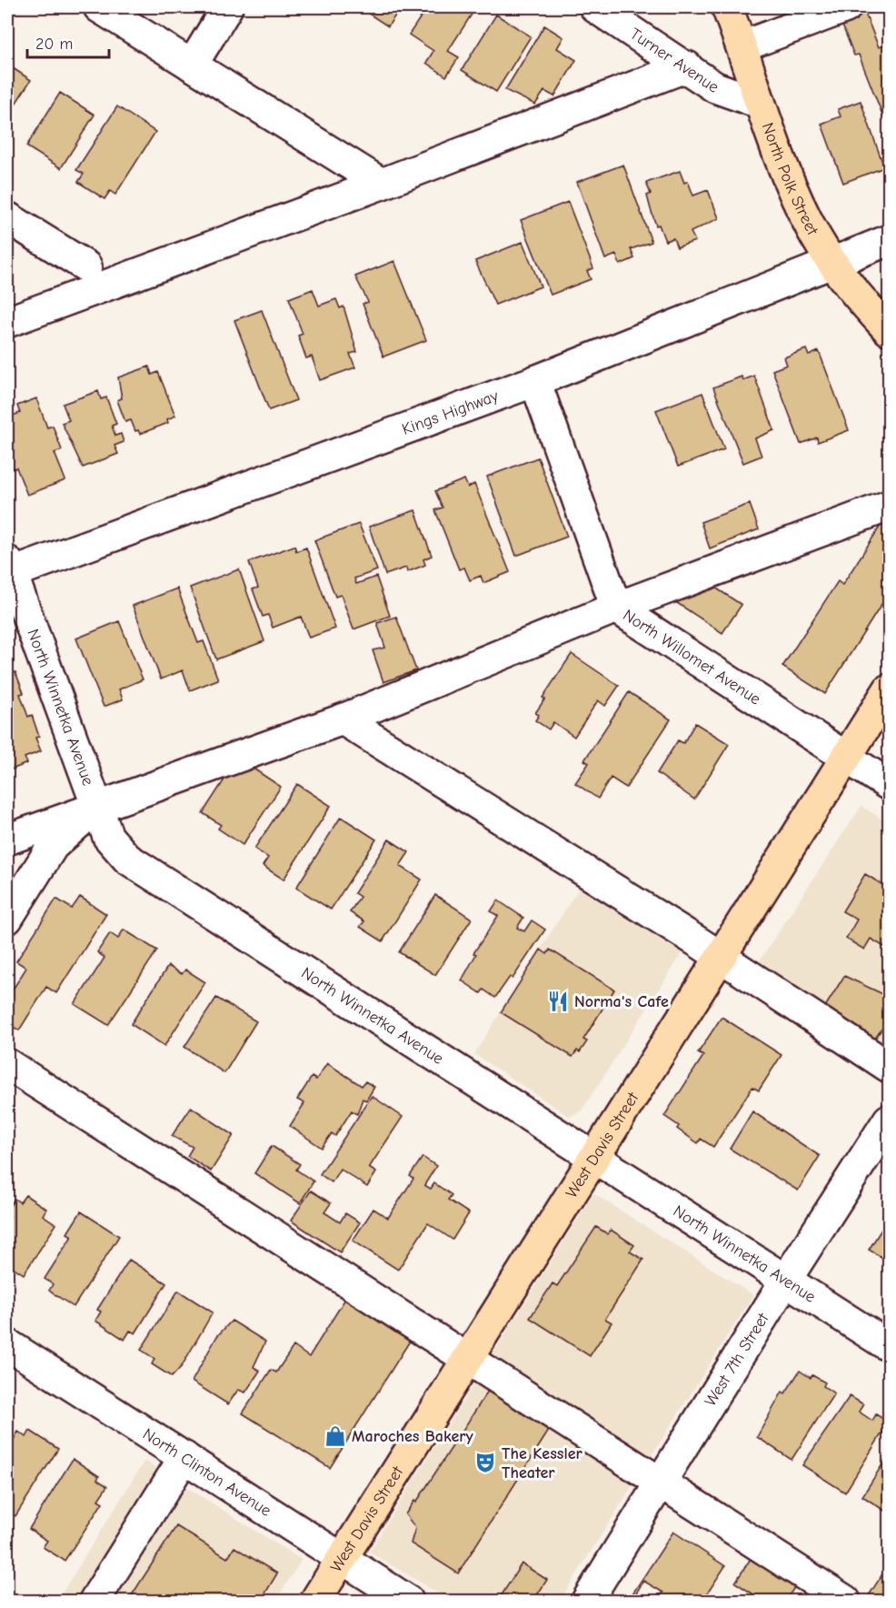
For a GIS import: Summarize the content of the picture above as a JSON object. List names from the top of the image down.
{
  "streets": {
    "main road": ["North Polk Street", "West Davis Street"],
    "street": [
      "Turner Avenue",
      "Kings Highway",
      "North Willomet Avenue",
      "North Winnetka Avenue",
      "West 7th Street",
      "North Clinton Avenue"
    ]
  },
  "crossings": [
    ["Turner Avenue", "North Polk Street"],
    ["North Polk Street", "Kings Highway"],
    ["Kings Highway", "North Willomet Avenue"],
    ["Kings Highway", "North Winnetka Avenue"],
    ["North Willomet Avenue", "West Davis Street"],
    ["North Winnetka Avenue", "West Davis Street"],
    ["North Winnetka Avenue", "West 7th Street"],
    ["West Davis Street", "North Clinton Avenue"]
  ],
  "places": {
    "restaurant": ["Norma's Cafe"],
    "shop": ["Maroches Bakery"],
    "theatre": ["The Kessler Theater"]
  },
  "scale_bar": "20 m"
}
